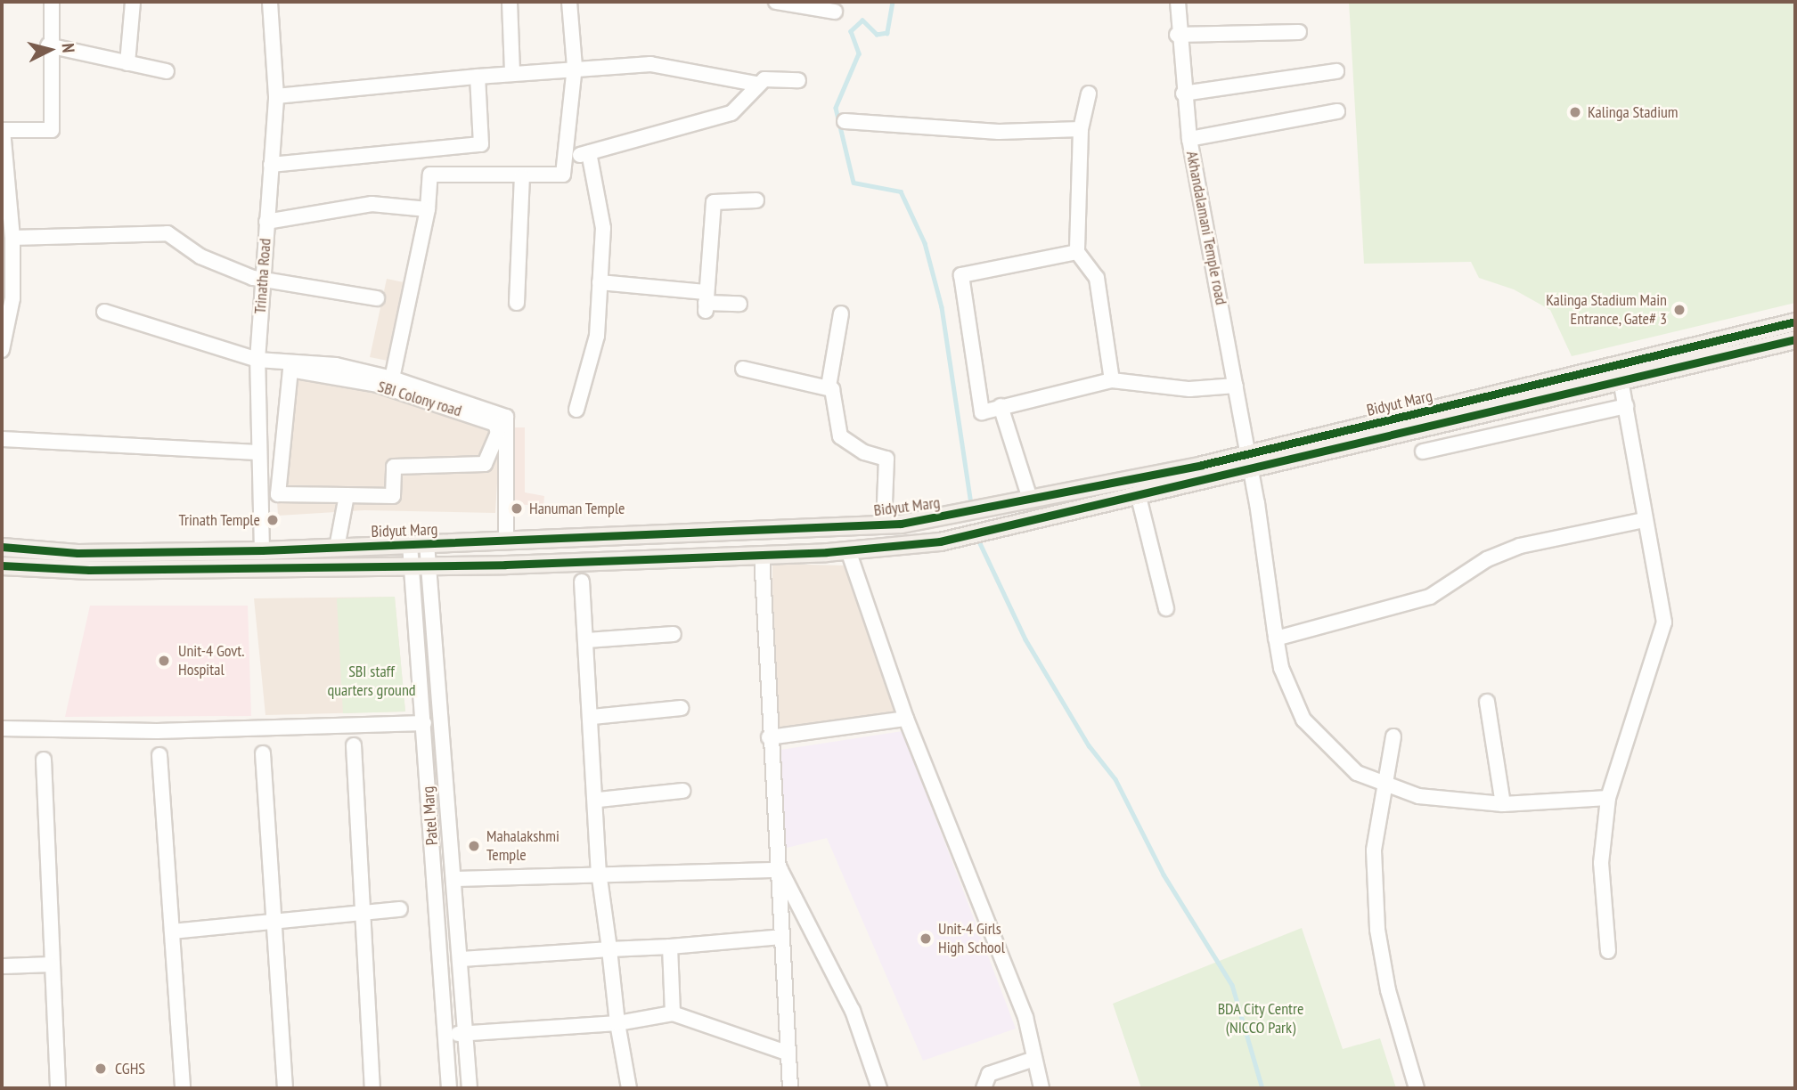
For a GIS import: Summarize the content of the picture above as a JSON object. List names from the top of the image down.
{
  "streets": {
    "main road": ["Bidyut Marg"],
    "street": [
      "Akhandalamani Temple road",
      "Trinatha Road",
      "SBI Colony road",
      "Patel Marg"
    ]
  },
  "crossings": [
    ["Akhandalamani Temple road", "Bidyut Marg"],
    ["Trinatha Road", "Bidyut Marg"],
    ["Bidyut Marg", "Patel Marg"]
  ],
  "parks": ["SBI staff quarters ground", "BDA City Centre (NICCO Park)"],
  "places": [
    "Kalinga Stadium",
    "Kalinga Stadium Main Entrance, Gate# 3",
    "Hanuman Temple",
    "Trinath Temple",
    "Unit-4 Govt. Hospital",
    "Mahalakshmi Temple",
    "Unit-4 Girls High School",
    "CGHS"
  ],
  "north": "right"
}
